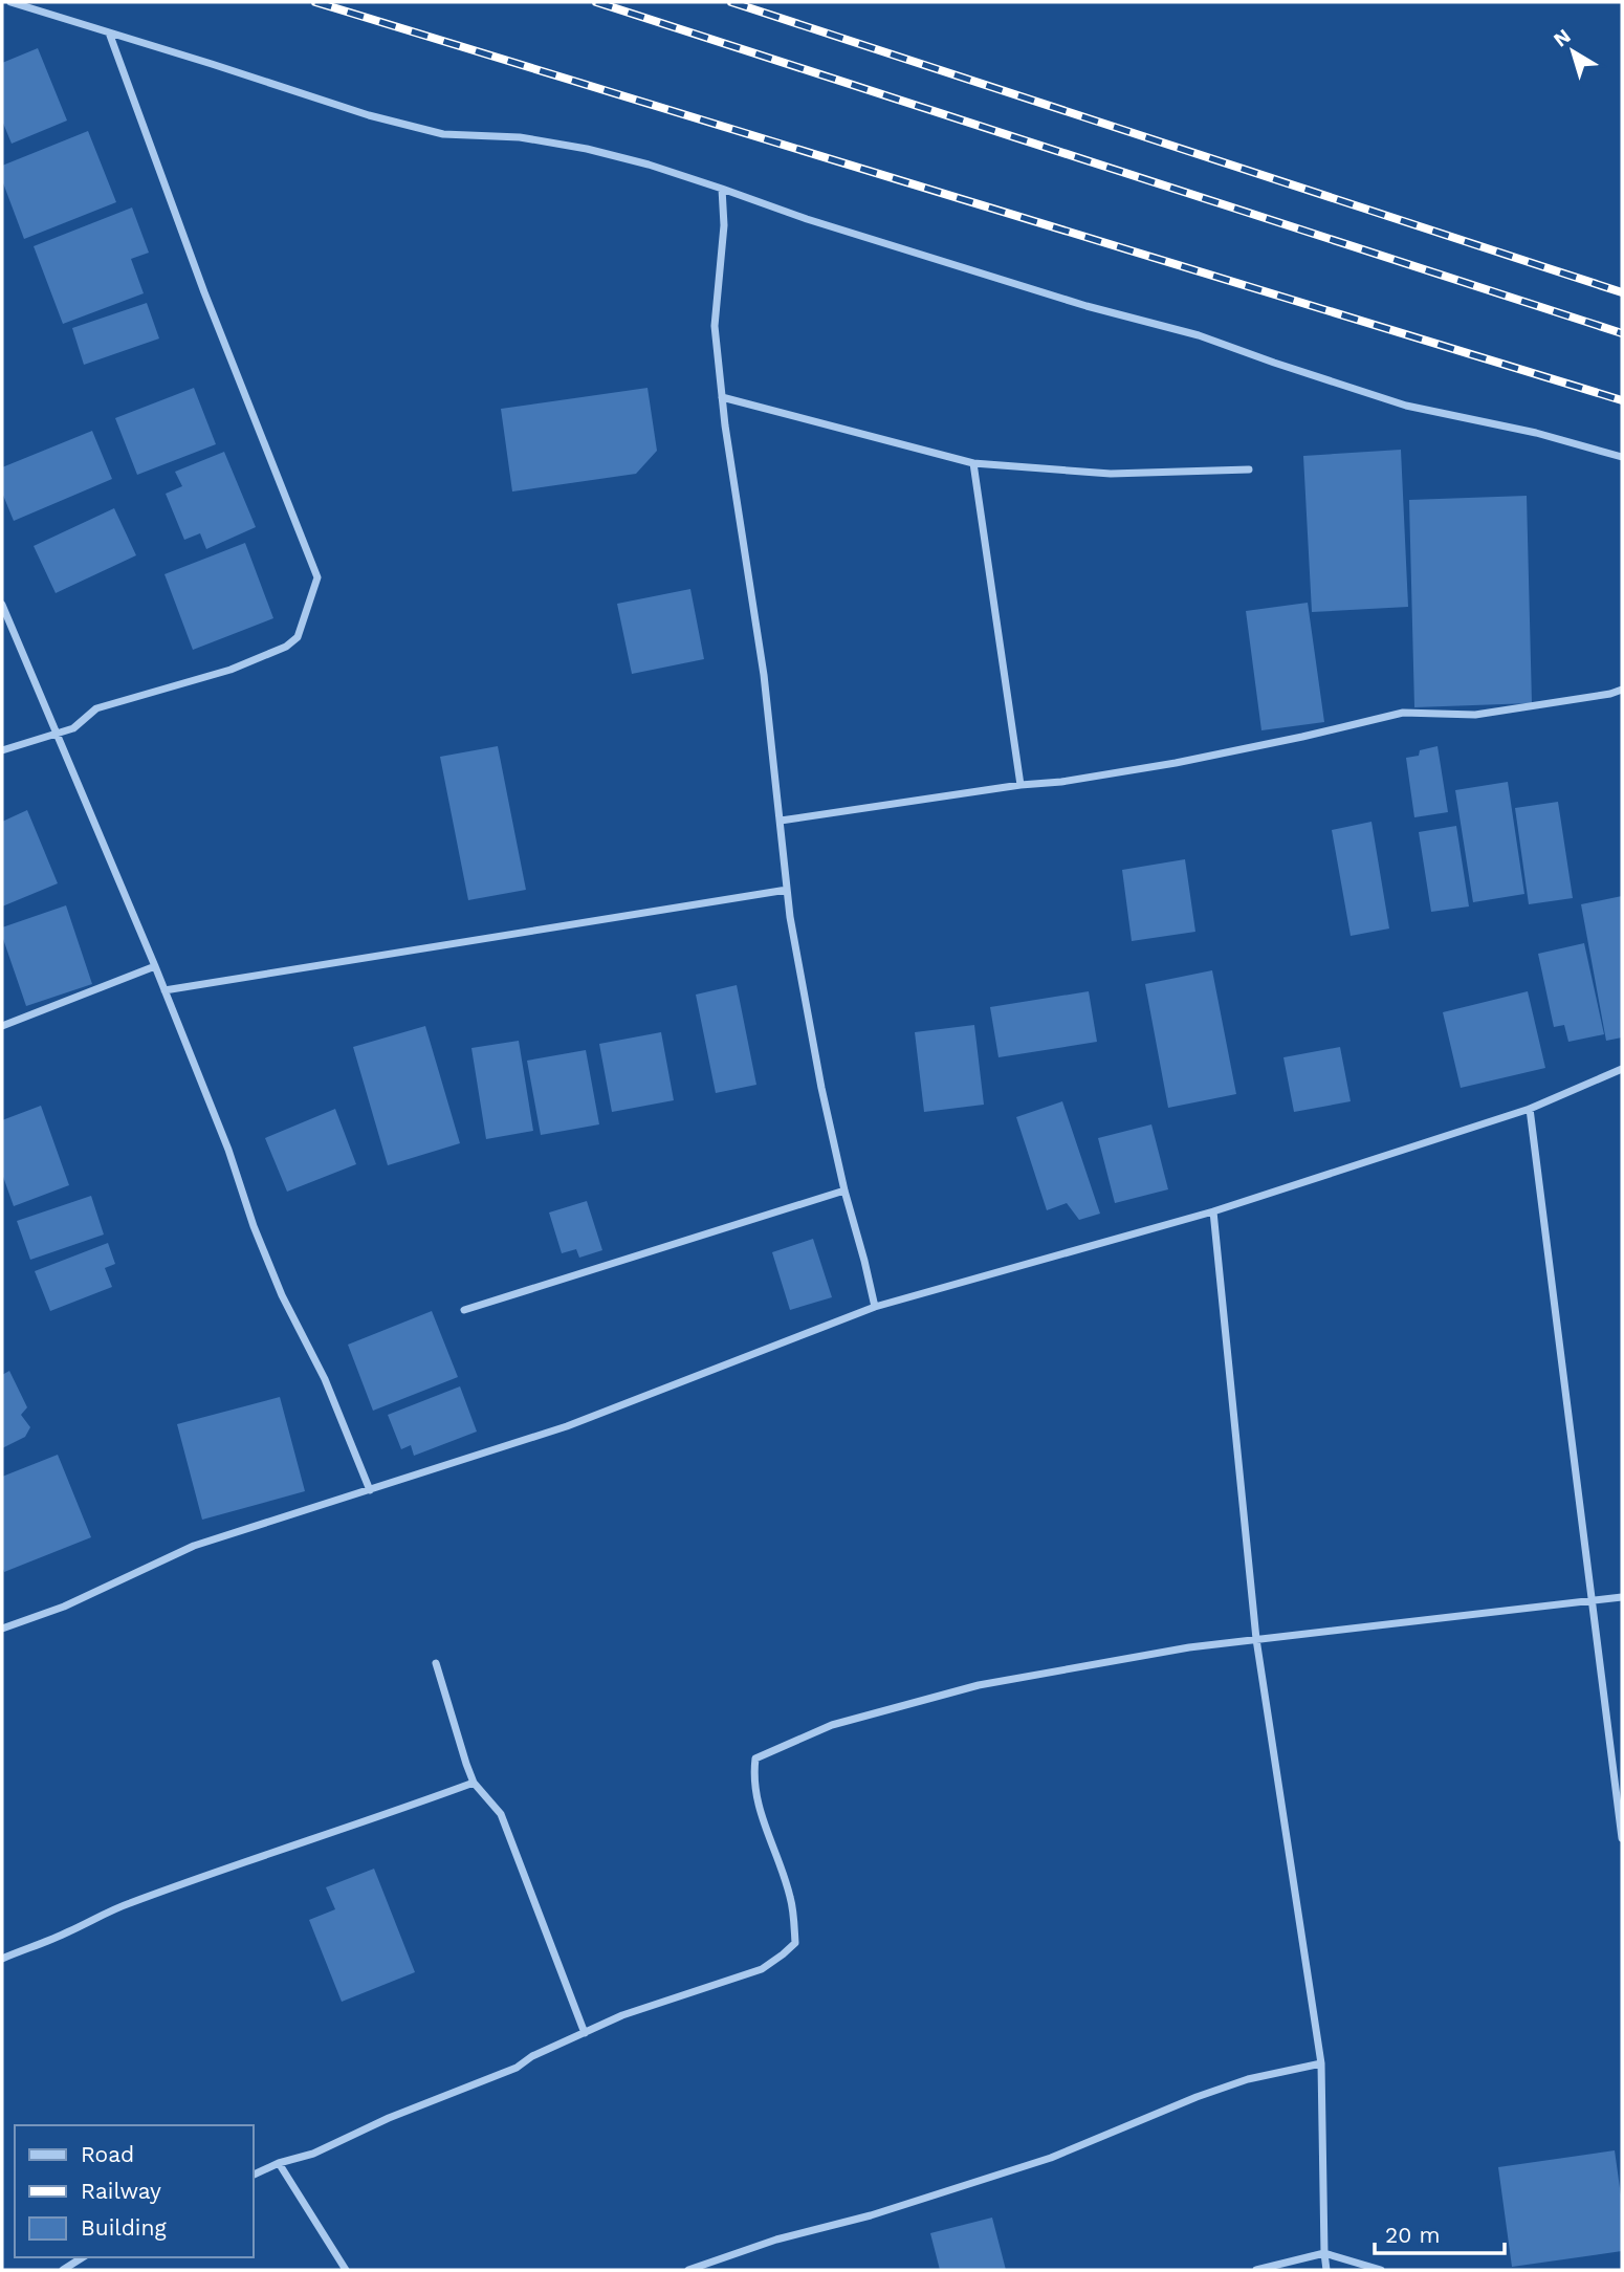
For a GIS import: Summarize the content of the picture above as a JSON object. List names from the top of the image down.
{
  "legend": ["Road", "Railway", "Building"],
  "scale_bar": "20 m",
  "north": "top left"
}
